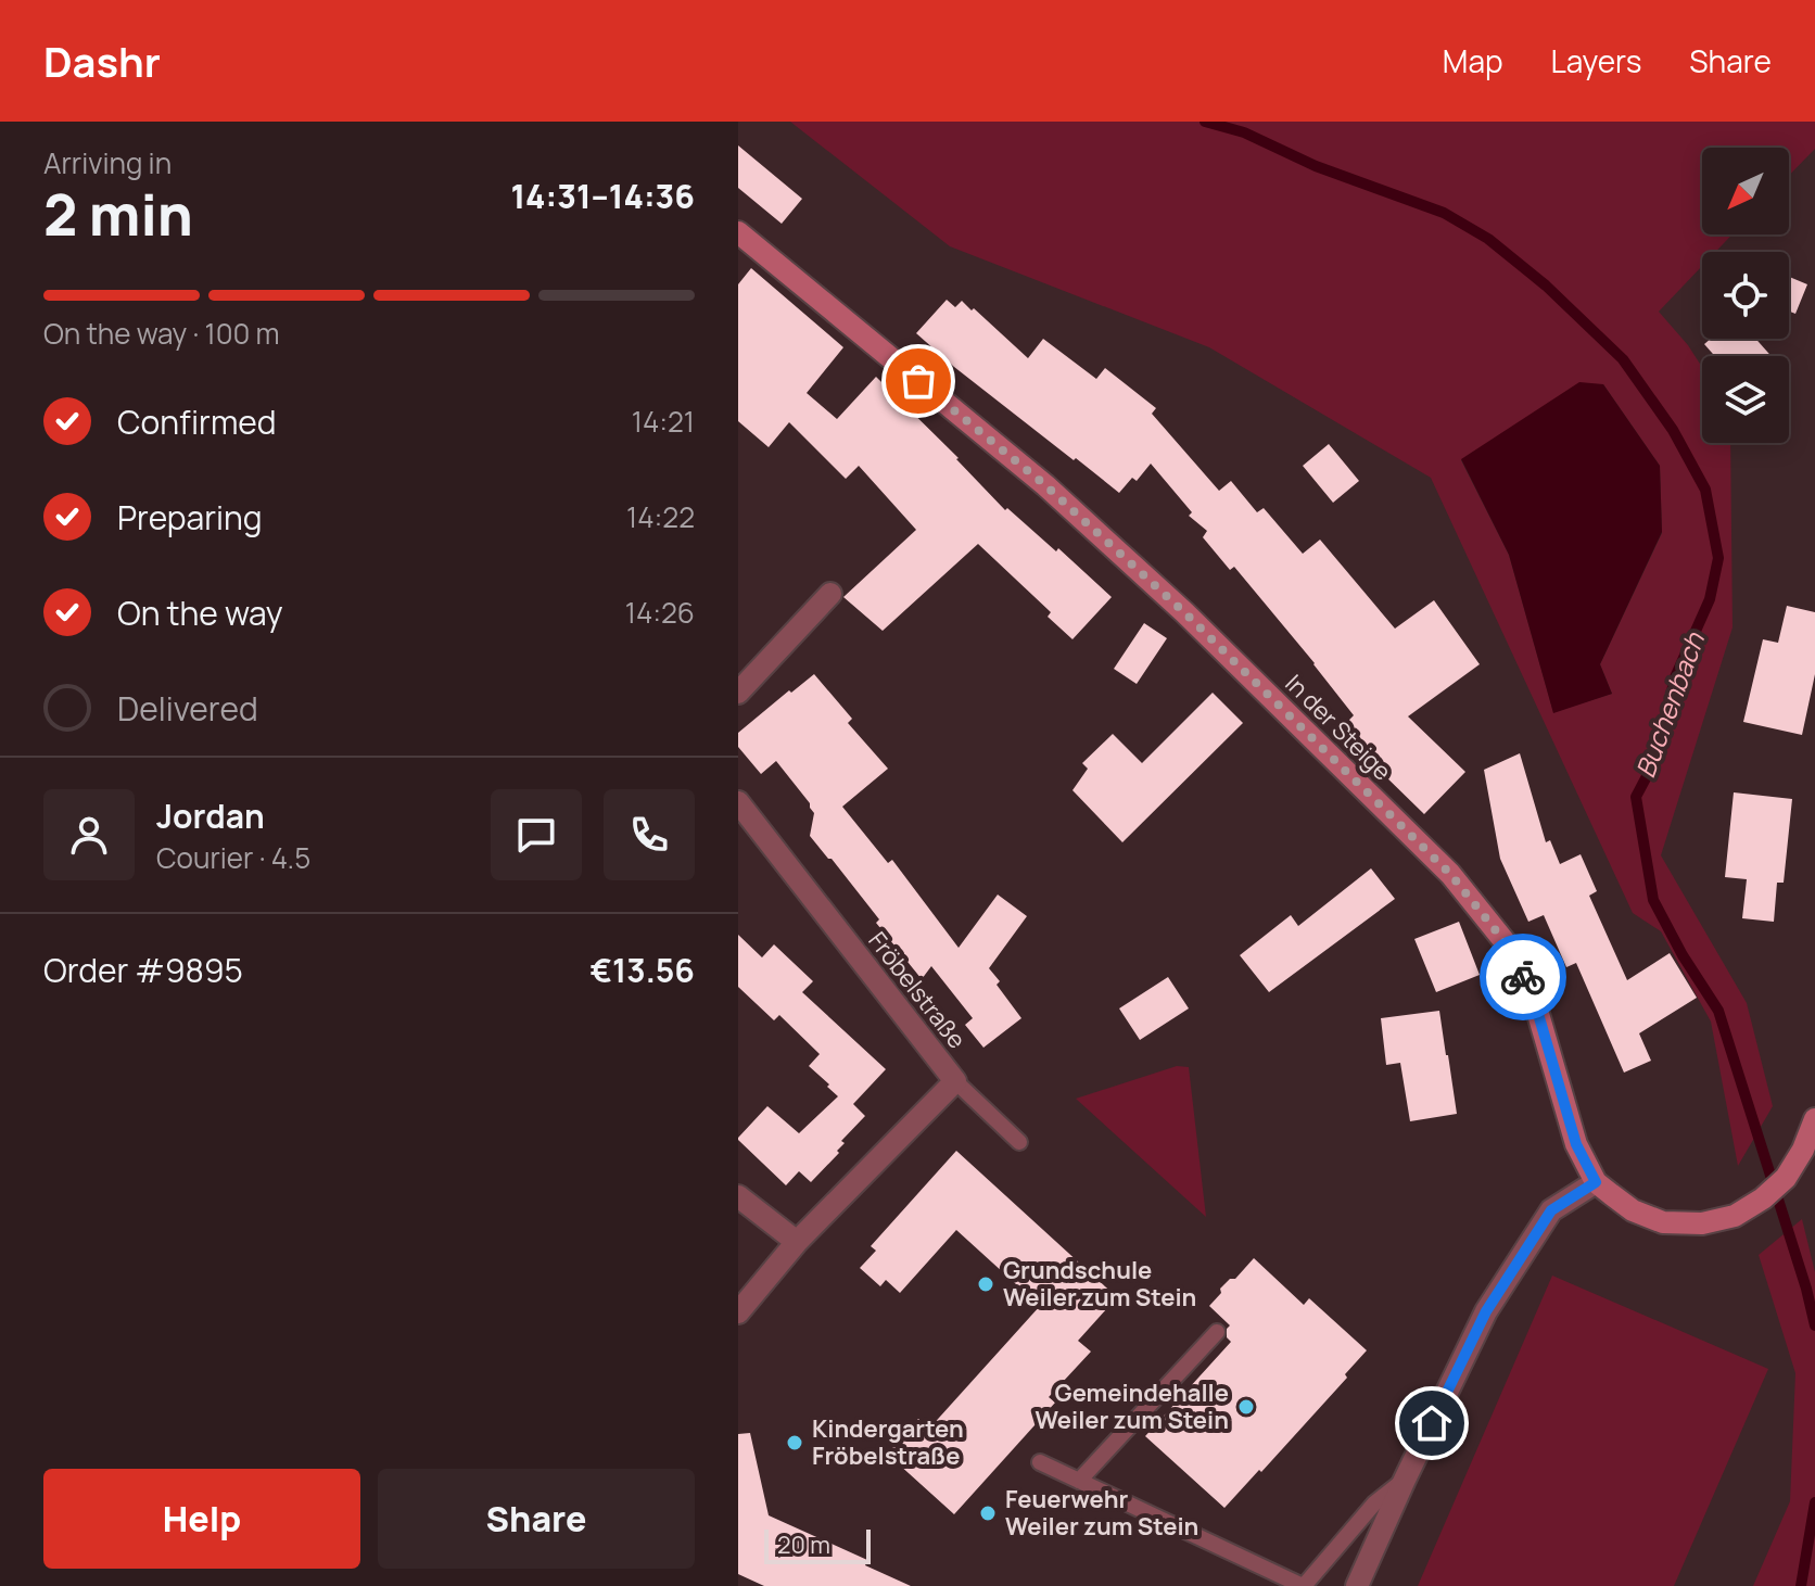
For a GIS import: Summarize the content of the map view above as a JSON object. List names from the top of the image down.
{
  "streets": {
    "main road": ["In der Steige"],
    "street": ["Fröbelstraße"]
  },
  "water": ["Buchenbach"],
  "places": [
    "Grundschule Weiler zum Stein",
    "Gemeindehalle Weiler zum Stein",
    "Kindergarten Fröbelstraße",
    "Feuerwehr Weiler zum Stein"
  ],
  "scale_bar": "20 m",
  "north": "bottom left",
  "page": {
    "header": "Dashr",
    "nav": ["Map", "Layers", "Share"],
    "heading": ["2 min", "Arriving in", "14:31–14:36"],
    "panel": [
      "Jordan",
      "Courier · 4.5",
      "Order #9895",
      "€13.56"
    ],
    "bar": "On the way · 100 m",
    "list": [
      ["Confirmed", "14:21"],
      ["Preparing", "14:22"],
      ["On the way", "14:26"],
      "Delivered"
    ],
    "buttons": ["Help", "Share"],
    "scale": "20 m"
  }
}
